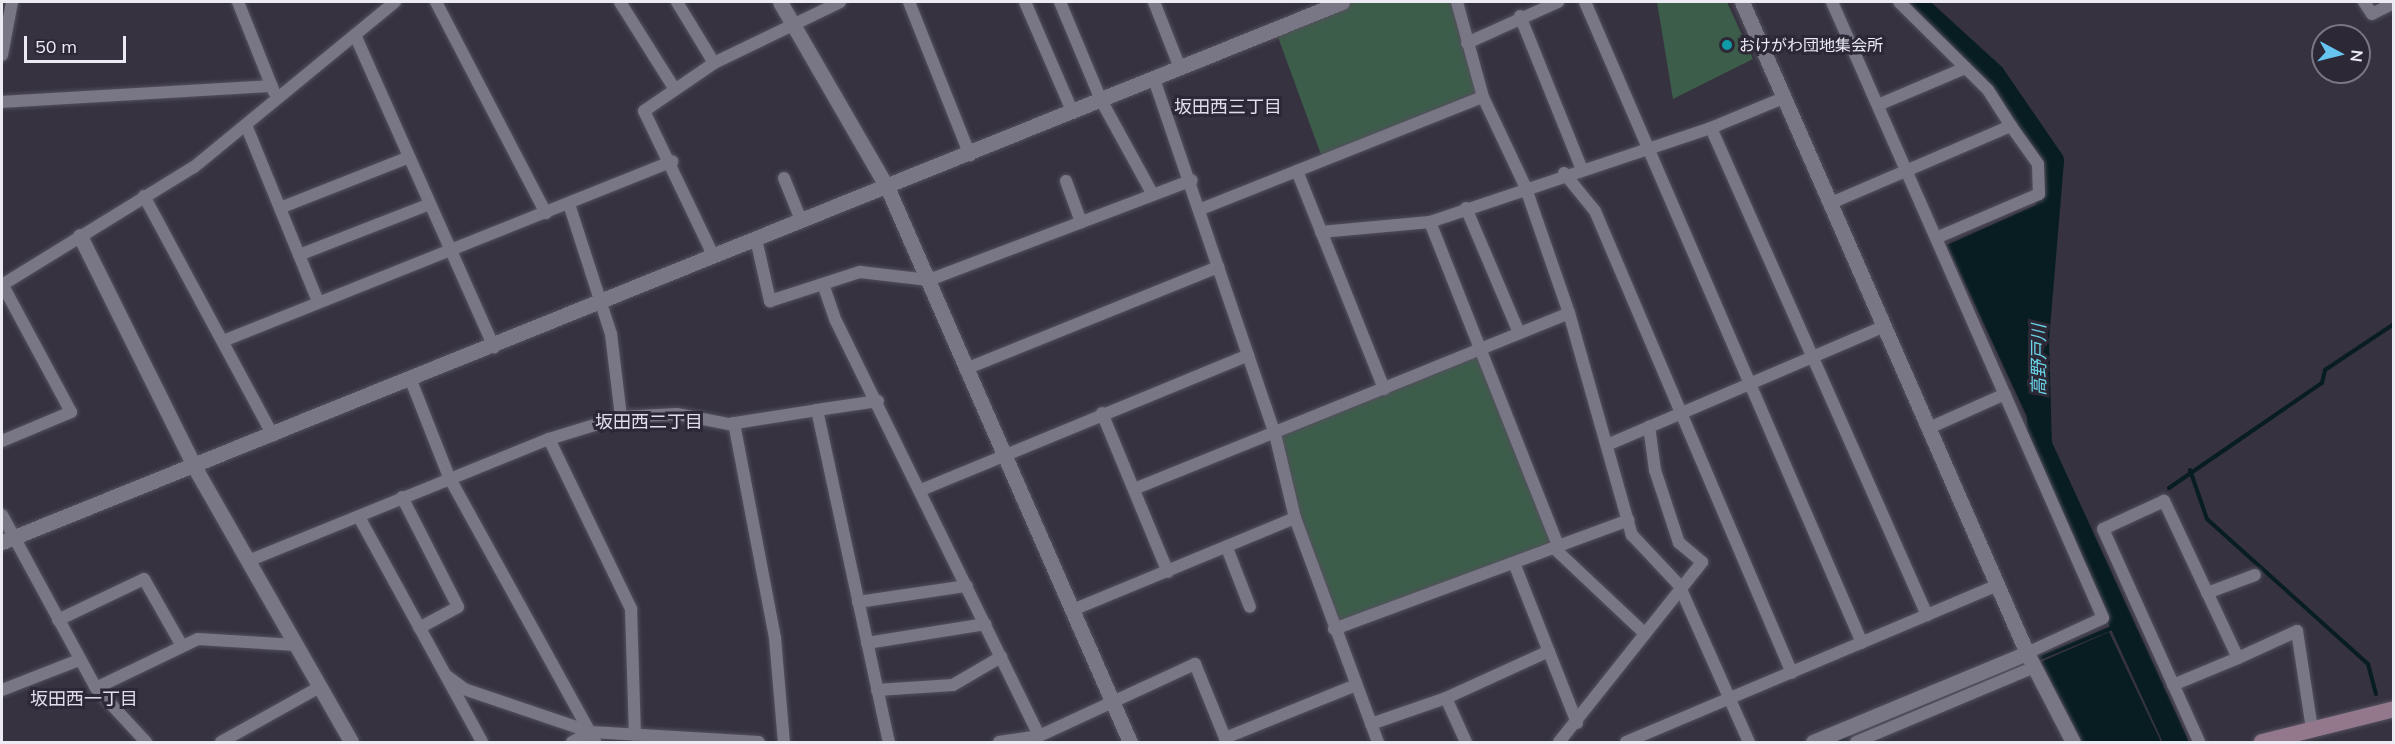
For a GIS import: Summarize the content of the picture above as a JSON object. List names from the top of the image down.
{
  "districts": ["坂田西三丁目", "坂田西二丁目", "坂田西一丁目"],
  "water": ["高野戸川"],
  "places": ["おけがわ団地集会所"],
  "scale_bar": "50 m",
  "north": "right"
}
